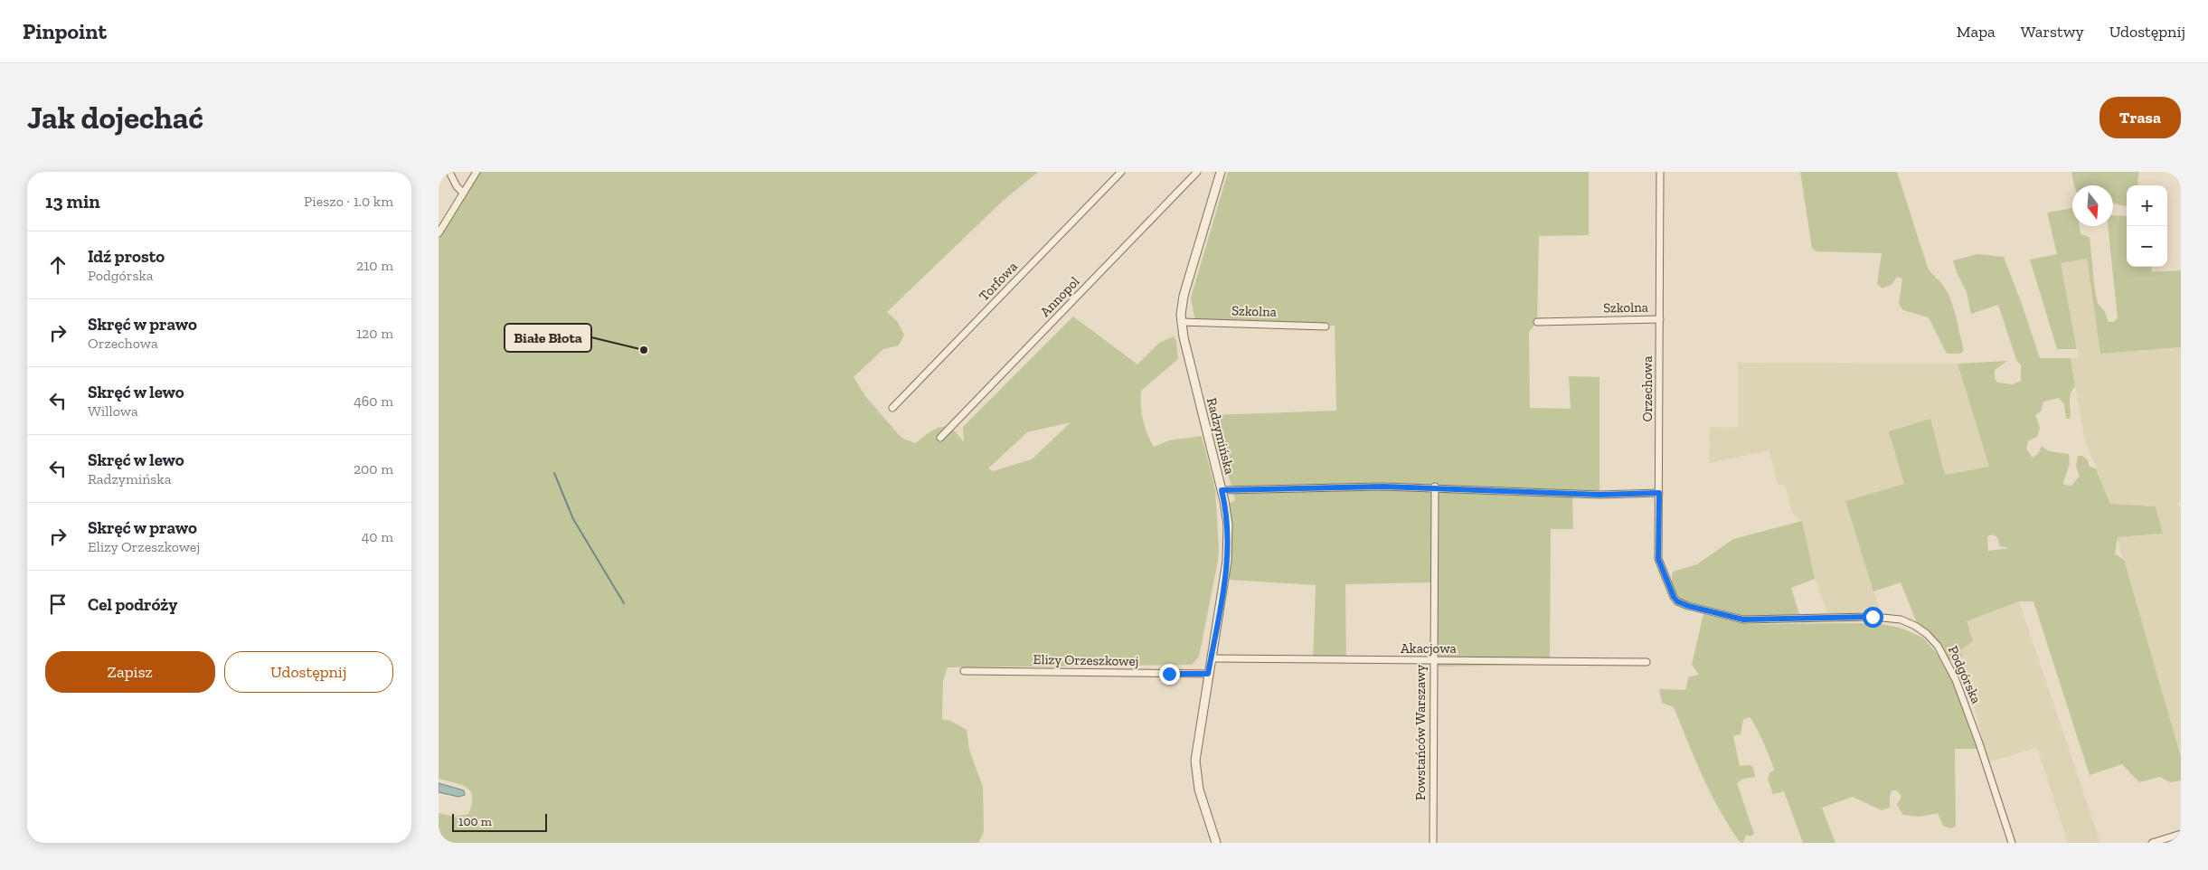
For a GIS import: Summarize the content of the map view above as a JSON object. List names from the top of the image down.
{
  "streets": {
    "street": [
      "Torfowa",
      "Annopol",
      "Szkolna",
      "Orzechowa",
      "Radzymińska",
      "Akacjowa",
      "Elizy Orzeszkowej",
      "Podgórska",
      "Powstańców Warszawy"
    ]
  },
  "crossings": [
    ["Szkolna", "Orzechowa"],
    ["Szkolna", "Radzymińska"],
    ["Orzechowa", "Podgórska"],
    ["Radzymińska", "Akacjowa"],
    ["Radzymińska", "Elizy Orzeszkowej"],
    ["Akacjowa", "Powstańców Warszawy"]
  ],
  "places": ["Białe Błota"],
  "scale_bar": "100 m",
  "north": "bottom",
  "page": {
    "header": "Pinpoint",
    "nav": ["Mapa", "Warstwy", "Udostępnij"],
    "buttons": [
      "Trasa",
      ["Zapisz", "Udostępnij"]
    ],
    "title": "Jak dojechać",
    "heading": ["13 min", "Pieszo · 1.0 km"],
    "map_buttons": ["+", "−"],
    "list": [
      ["Idź prosto", "Podgórska", "210 m"],
      ["Skręć w prawo", "Orzechowa", "120 m"],
      ["Skręć w lewo", "Willowa", "460 m"],
      ["Skręć w lewo", "Radzymińska", "200 m"],
      ["Skręć w prawo", "Elizy Orzeszkowej", "40 m"],
      "Cel podróży"
    ],
    "scale": "100 m"
  }
}
